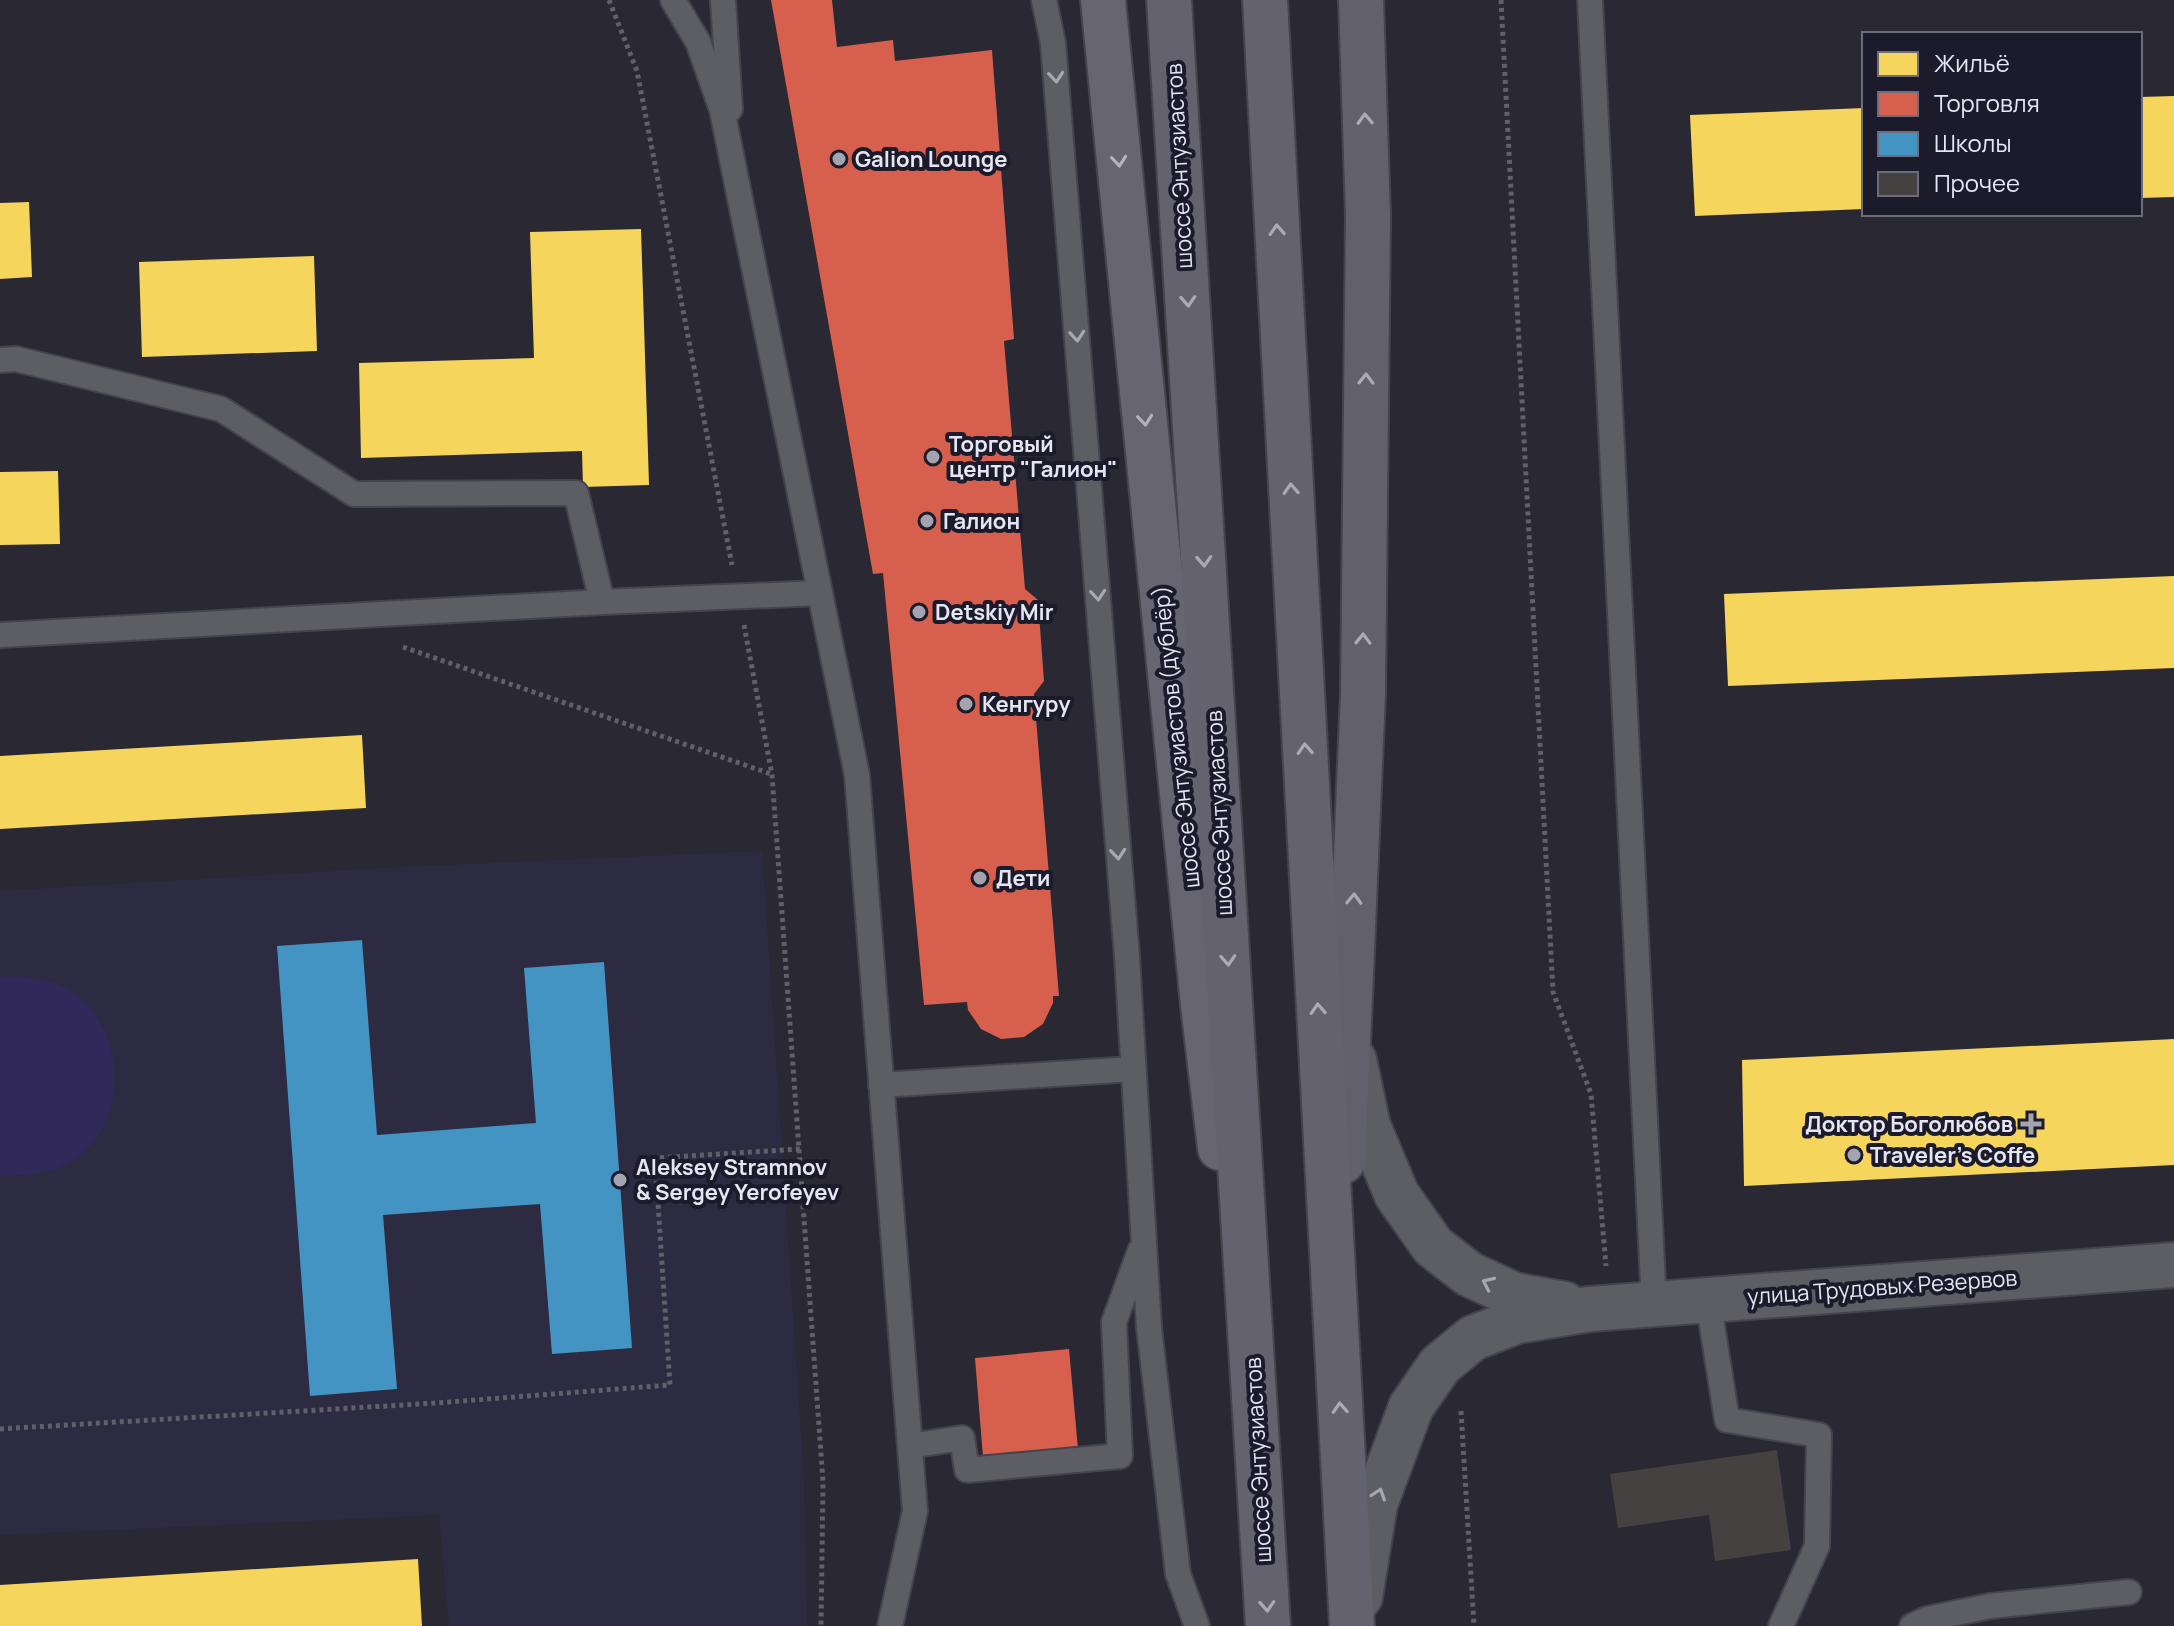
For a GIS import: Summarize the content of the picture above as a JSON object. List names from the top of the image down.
{
  "streets": {
    "highway": ["шоссе Энтузиастов"],
    "main road": ["шоссе Энтузиастов (дублёр)"],
    "street": ["улица Трудовых Резервов"]
  },
  "crossings": [
    ["шоссе Энтузиастов", "шоссе Энтузиастов (дублёр)"]
  ],
  "places": {
    "other": [
      "Galion Lounge",
      "Торговый центр \"Галион\"",
      "Галион",
      "Detskiy Mir",
      "Кенгуру",
      "Дети",
      "Traveler's Coffe",
      "Aleksey Stramnov & Sergey Yerofeyev"
    ],
    "health": ["Доктор Боголюбов"]
  },
  "legend": [
    "Жильё",
    "Торговля",
    "Школы",
    "Прочее"
  ]
}
